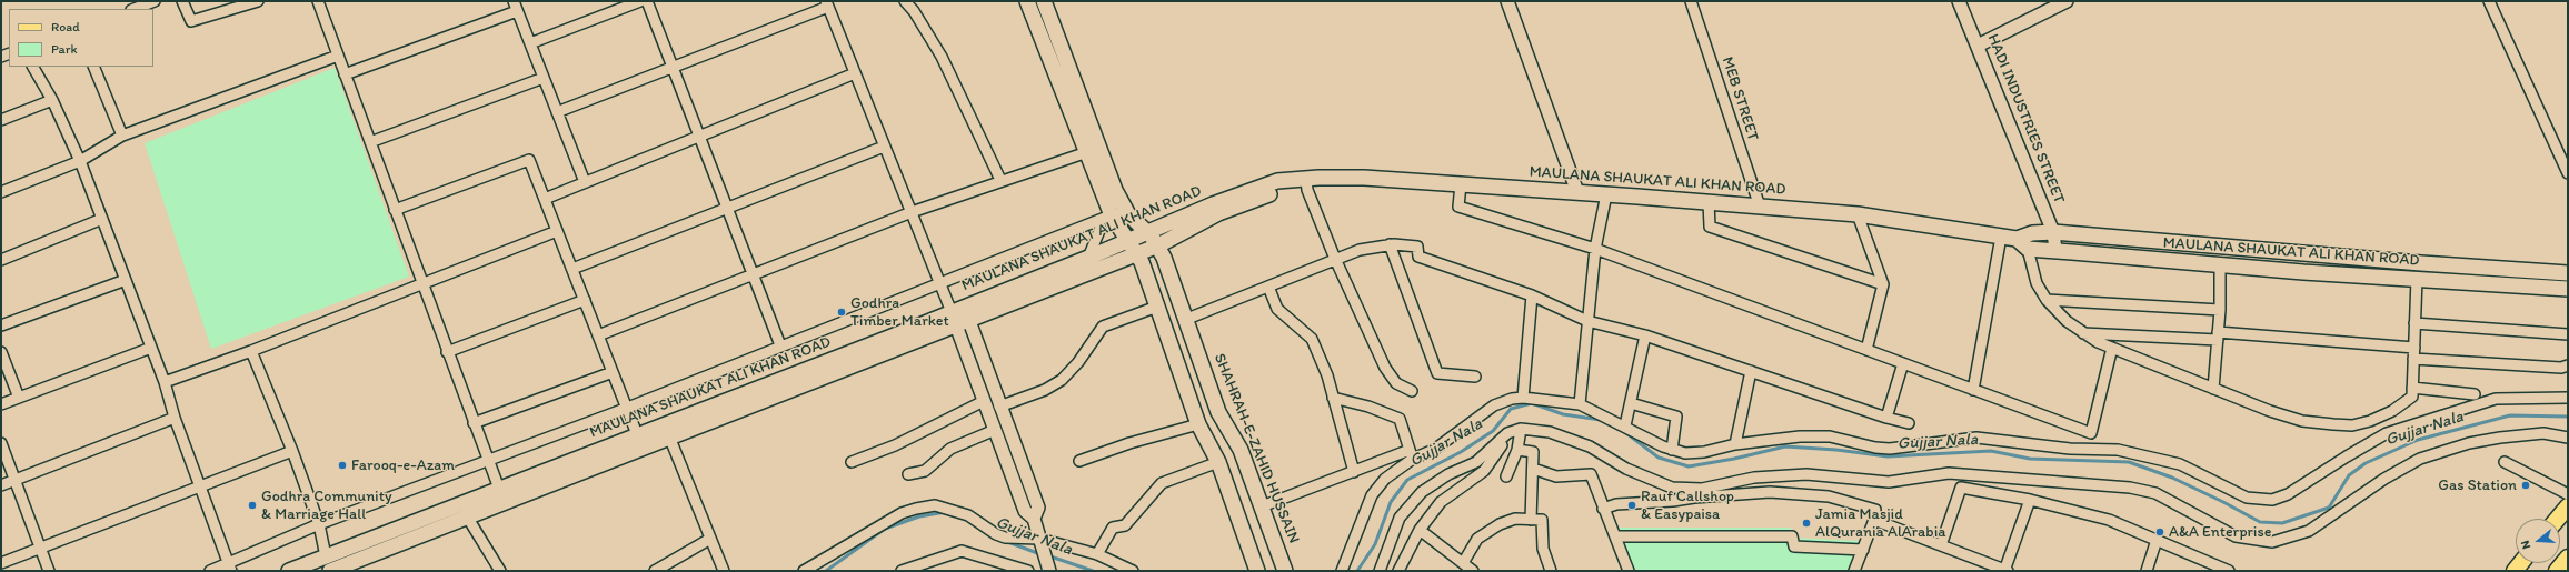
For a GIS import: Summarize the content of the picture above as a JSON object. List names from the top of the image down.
{
  "streets": {
    "main road": ["MAULANA SHAUKAT ALI KHAN ROAD", "SHAHRAH-E-ZAHID HUSSAIN"],
    "street": ["MEB STREET", "HADI INDUSTRIES STREET"]
  },
  "crossings": [
    ["MEB STREET", "MAULANA SHAUKAT ALI KHAN ROAD"],
    ["HADI INDUSTRIES STREET", "MAULANA SHAUKAT ALI KHAN ROAD"],
    ["MAULANA SHAUKAT ALI KHAN ROAD", "SHAHRAH-E-ZAHID HUSSAIN"]
  ],
  "water": ["Gujjar Nala"],
  "places": [
    "Godhra Timber Market",
    "Farooq-e-Azam",
    "Gas Station",
    "Godhra Community & Marriage Hall",
    "Rauf Callshop & Easypaisa",
    "Jamia Masjid AlQurania AlArabia",
    "A&A Enterprise"
  ],
  "legend": ["Road", "Park"],
  "north": "left"
}
